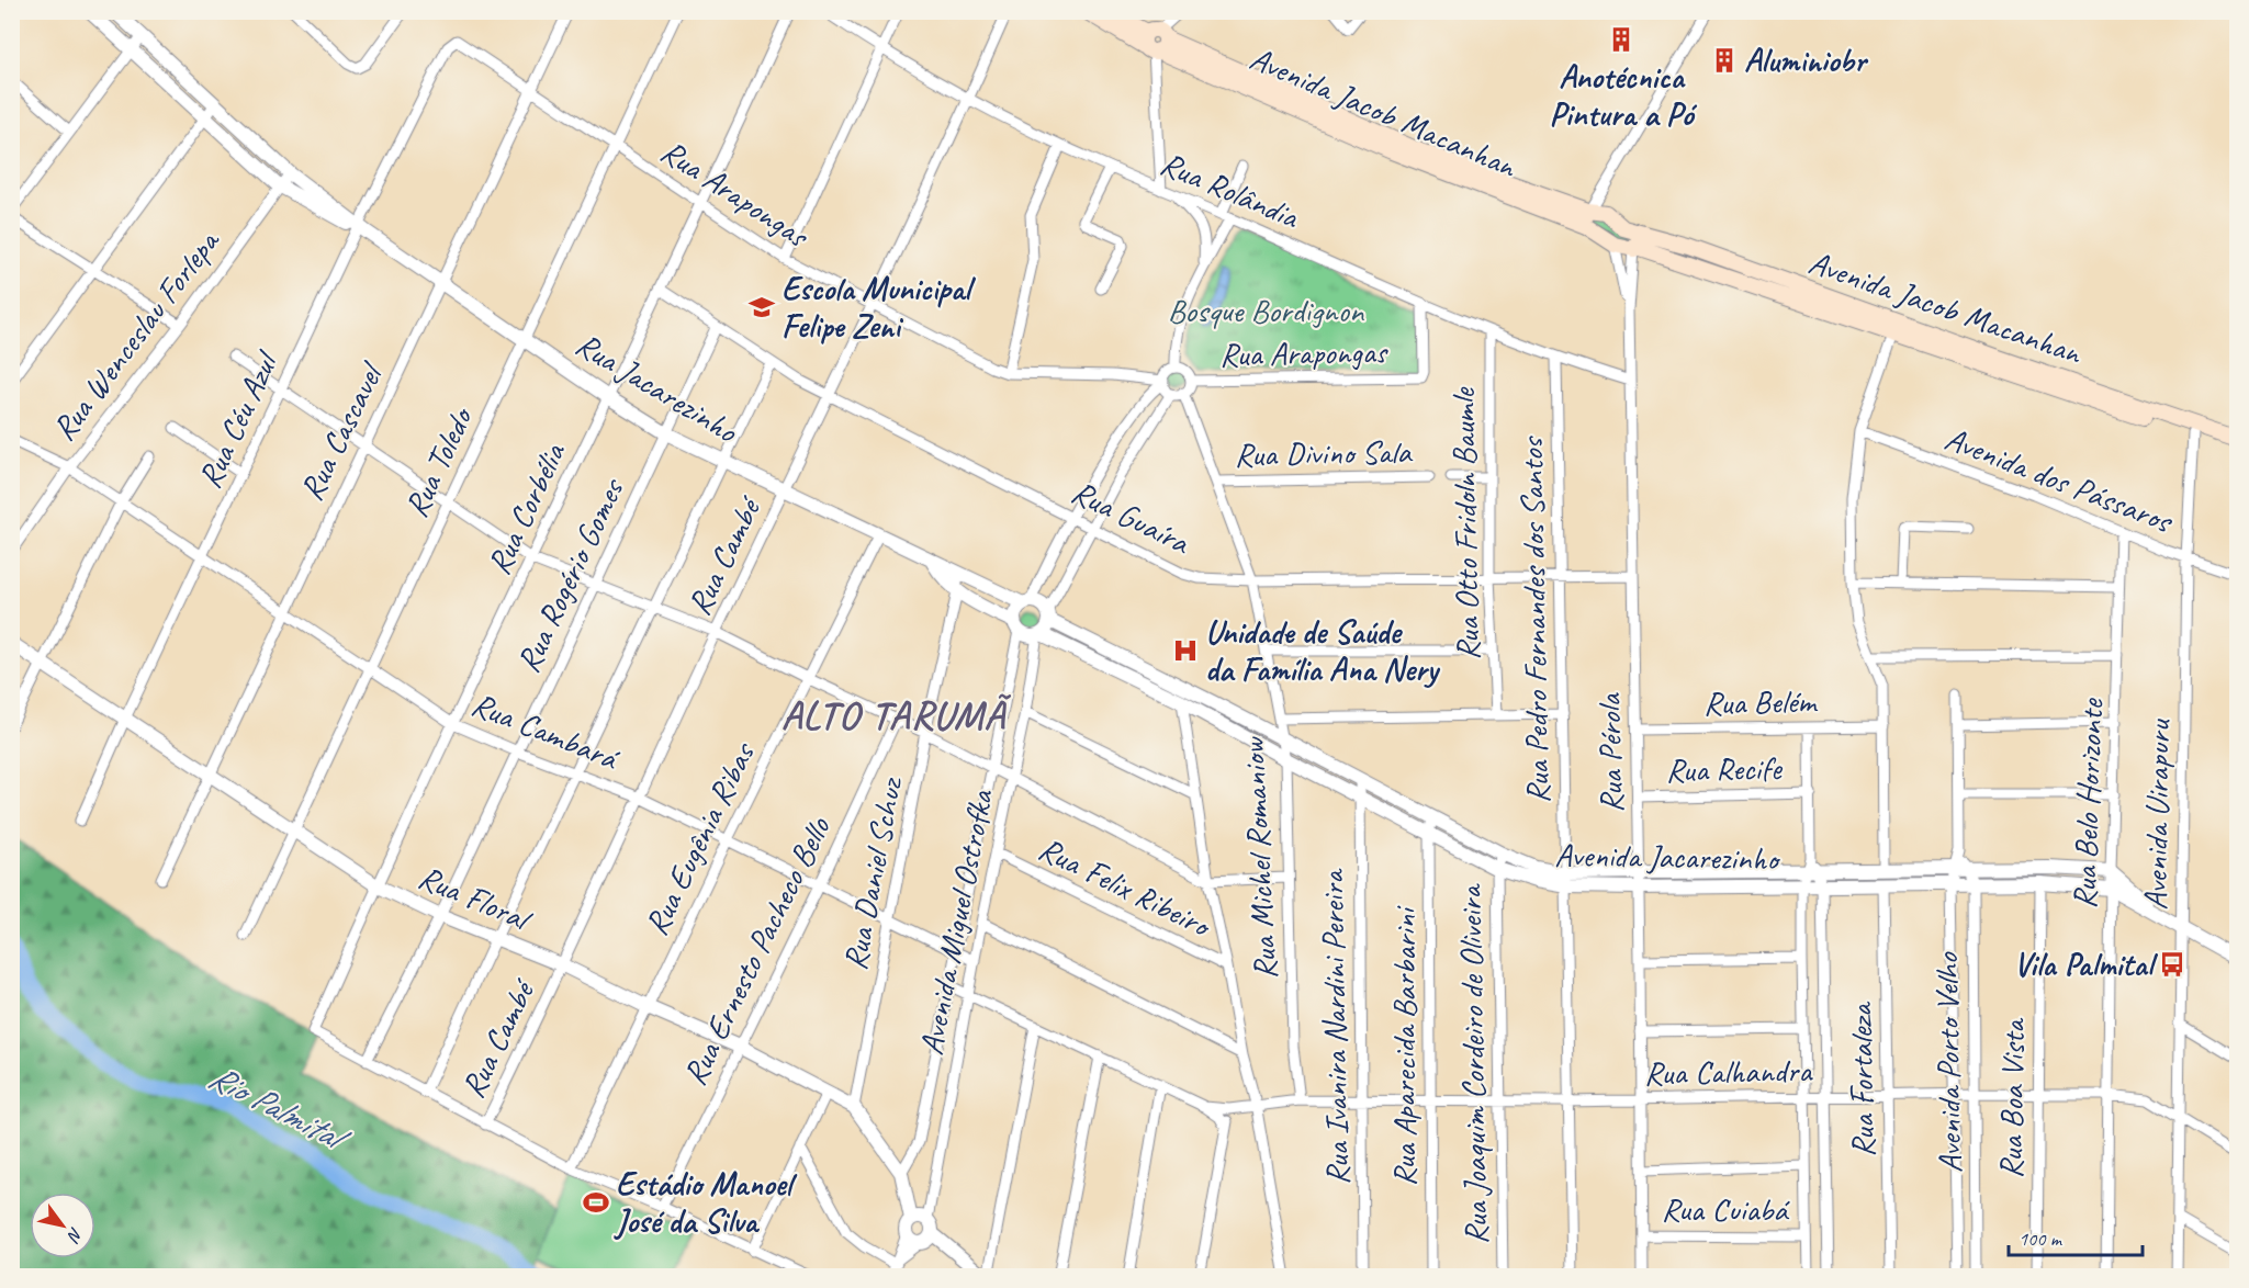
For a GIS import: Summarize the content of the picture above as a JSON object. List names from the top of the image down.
{
  "streets": {
    "main road": ["Avenida Jacob Macanhan"],
    "street": [
      "Rua Rolândia",
      "Rua Arapongas",
      "Rua Wenceslau Forlepa",
      "Rua Jacarezinho",
      "Rua Céu Azul",
      "Rua Cascavel",
      "Rua Divino Sala",
      "Rua Toledo",
      "Avenida dos Pássaros",
      "Rua Corbélia",
      "Rua Guaíra",
      "Rua Otto Fridoln Baumle",
      "Rua Cambé",
      "Rua Rogério Gomes",
      "Rua Pedro Fernandes dos Santos",
      "Rua Belém",
      "Rua Cambará",
      "Rua Pérola",
      "Rua Recife",
      "Rua Belo Horizonte",
      "Avenida Uirapuru",
      "Rua Eugênia Ribas",
      "Avenida Jacarezinho",
      "Rua Michel Romaniow",
      "Rua Daniel Schuz",
      "Rua Felix Ribeiro",
      "Rua Floral",
      "Avenida Miguel Ostrofka",
      "Rua Ernesto Pacheco Bello",
      "Rua Ivanira Nardini Pereira",
      "Rua Aparecida Barbarini",
      "Avenida Porto Velho",
      "Rua Joaquim Cordeiro de Oliveira",
      "Rua Calhandra",
      "Rua Fortaleza",
      "Rua Boa Vista",
      "Rua Cuiabá"
    ]
  },
  "crossings": [
    ["Avenida Jacob Macanhan", "Rua Pérola"],
    ["Avenida Jacob Macanhan", "Avenida Uirapuru"],
    ["Rua Rolândia", "Rua Arapongas"],
    ["Rua Rolândia", "Rua Otto Fridoln Baumle"],
    ["Rua Rolândia", "Rua Cambé"],
    ["Rua Rolândia", "Rua Pedro Fernandes dos Santos"],
    ["Rua Rolândia", "Rua Pérola"],
    ["Rua Arapongas", "Rua Céu Azul"],
    ["Rua Arapongas", "Rua Cascavel"],
    ["Rua Arapongas", "Rua Toledo"],
    ["Rua Arapongas", "Rua Corbélia"],
    ["Rua Arapongas", "Rua Cambé"],
    ["Rua Arapongas", "Rua Michel Romaniow"],
    ["Rua Wenceslau Forlepa", "Rua Jacarezinho"],
    ["Rua Wenceslau Forlepa", "Rua Cambará"],
    ["Rua Jacarezinho", "Rua Céu Azul"],
    ["Rua Jacarezinho", "Rua Cascavel"],
    ["Rua Jacarezinho", "Rua Toledo"],
    ["Rua Jacarezinho", "Rua Corbélia"],
    ["Rua Jacarezinho", "Rua Cambé"],
    ["Rua Jacarezinho", "Rua Rogério Gomes"],
    ["Rua Jacarezinho", "Rua Eugênia Ribas"],
    ["Rua Jacarezinho", "Avenida Jacarezinho"],
    ["Rua Jacarezinho", "Rua Daniel Schuz"],
    ["Rua Jacarezinho", "Avenida Miguel Ostrofka"],
    ["Rua Céu Azul", "Rua Cambará"],
    ["Rua Céu Azul", "Rua Floral"],
    ["Rua Cascavel", "Rua Cambará"],
    ["Rua Cascavel", "Rua Floral"],
    ["Rua Divino Sala", "Rua Michel Romaniow"],
    ["Rua Toledo", "Rua Cambará"],
    ["Rua Toledo", "Rua Floral"],
    ["Avenida dos Pássaros", "Rua Belo Horizonte"],
    ["Avenida dos Pássaros", "Avenida Uirapuru"],
    ["Rua Corbélia", "Rua Guaíra"],
    ["Rua Corbélia", "Rua Rogério Gomes"],
    ["Rua Corbélia", "Rua Cambará"],
    ["Rua Corbélia", "Rua Floral"],
    ["Rua Guaíra", "Rua Otto Fridoln Baumle"],
    ["Rua Guaíra", "Rua Cambé"],
    ["Rua Guaíra", "Rua Rogério Gomes"],
    ["Rua Guaíra", "Rua Pedro Fernandes dos Santos"],
    ["Rua Guaíra", "Rua Pérola"],
    ["Rua Guaíra", "Rua Michel Romaniow"],
    ["Rua Cambé", "Rua Cambará"],
    ["Rua Cambé", "Rua Floral"],
    ["Rua Rogério Gomes", "Rua Cambará"],
    ["Rua Rogério Gomes", "Rua Floral"],
    ["Rua Pedro Fernandes dos Santos", "Avenida Jacarezinho"],
    ["Rua Pedro Fernandes dos Santos", "Rua Calhandra"],
    ["Rua Belém", "Rua Pérola"],
    ["Rua Cambará", "Rua Eugênia Ribas"],
    ["Rua Cambará", "Rua Daniel Schuz"],
    ["Rua Cambará", "Avenida Miguel Ostrofka"],
    ["Rua Cambará", "Rua Ernesto Pacheco Bello"],
    ["Rua Pérola", "Rua Recife"],
    ["Rua Pérola", "Avenida Jacarezinho"],
    ["Rua Pérola", "Rua Calhandra"],
    ["Rua Pérola", "Rua Cuiabá"],
    ["Rua Belo Horizonte", "Avenida Jacarezinho"],
    ["Rua Belo Horizonte", "Rua Calhandra"],
    ["Avenida Uirapuru", "Rua Calhandra"],
    ["Rua Eugênia Ribas", "Rua Floral"],
    ["Avenida Jacarezinho", "Rua Michel Romaniow"],
    ["Avenida Jacarezinho", "Avenida Miguel Ostrofka"],
    ["Avenida Jacarezinho", "Rua Ivanira Nardini Pereira"],
    ["Avenida Jacarezinho", "Rua Aparecida Barbarini"],
    ["Avenida Jacarezinho", "Avenida Porto Velho"],
    ["Avenida Jacarezinho", "Rua Joaquim Cordeiro de Oliveira"],
    ["Avenida Jacarezinho", "Rua Fortaleza"],
    ["Avenida Jacarezinho", "Rua Boa Vista"],
    ["Rua Michel Romaniow", "Rua Calhandra"],
    ["Rua Daniel Schuz", "Rua Floral"],
    ["Rua Felix Ribeiro", "Avenida Miguel Ostrofka"],
    ["Rua Floral", "Avenida Miguel Ostrofka"],
    ["Rua Floral", "Rua Ernesto Pacheco Bello"],
    ["Rua Ivanira Nardini Pereira", "Rua Calhandra"],
    ["Rua Aparecida Barbarini", "Rua Calhandra"],
    ["Avenida Porto Velho", "Rua Calhandra"],
    ["Rua Joaquim Cordeiro de Oliveira", "Rua Calhandra"],
    ["Rua Calhandra", "Rua Fortaleza"],
    ["Rua Calhandra", "Rua Boa Vista"]
  ],
  "districts": ["ALTO TARUMÃ"],
  "water": ["Rio Palmital"],
  "parks": ["Bosque Bordignon"],
  "places": {
    "building": ["Anotécnica Pintura a Pó", "Aluminiobr"],
    "school or university": ["Escola Municipal Felipe Zeni"],
    "hospital": ["Unidade de Saúde da Família Ana Nery"],
    "bus stop": ["Vila Palmital"],
    "sports": ["Estádio Manoel José da Silva"]
  },
  "scale_bar": "100 m",
  "north": "bottom right"
}
